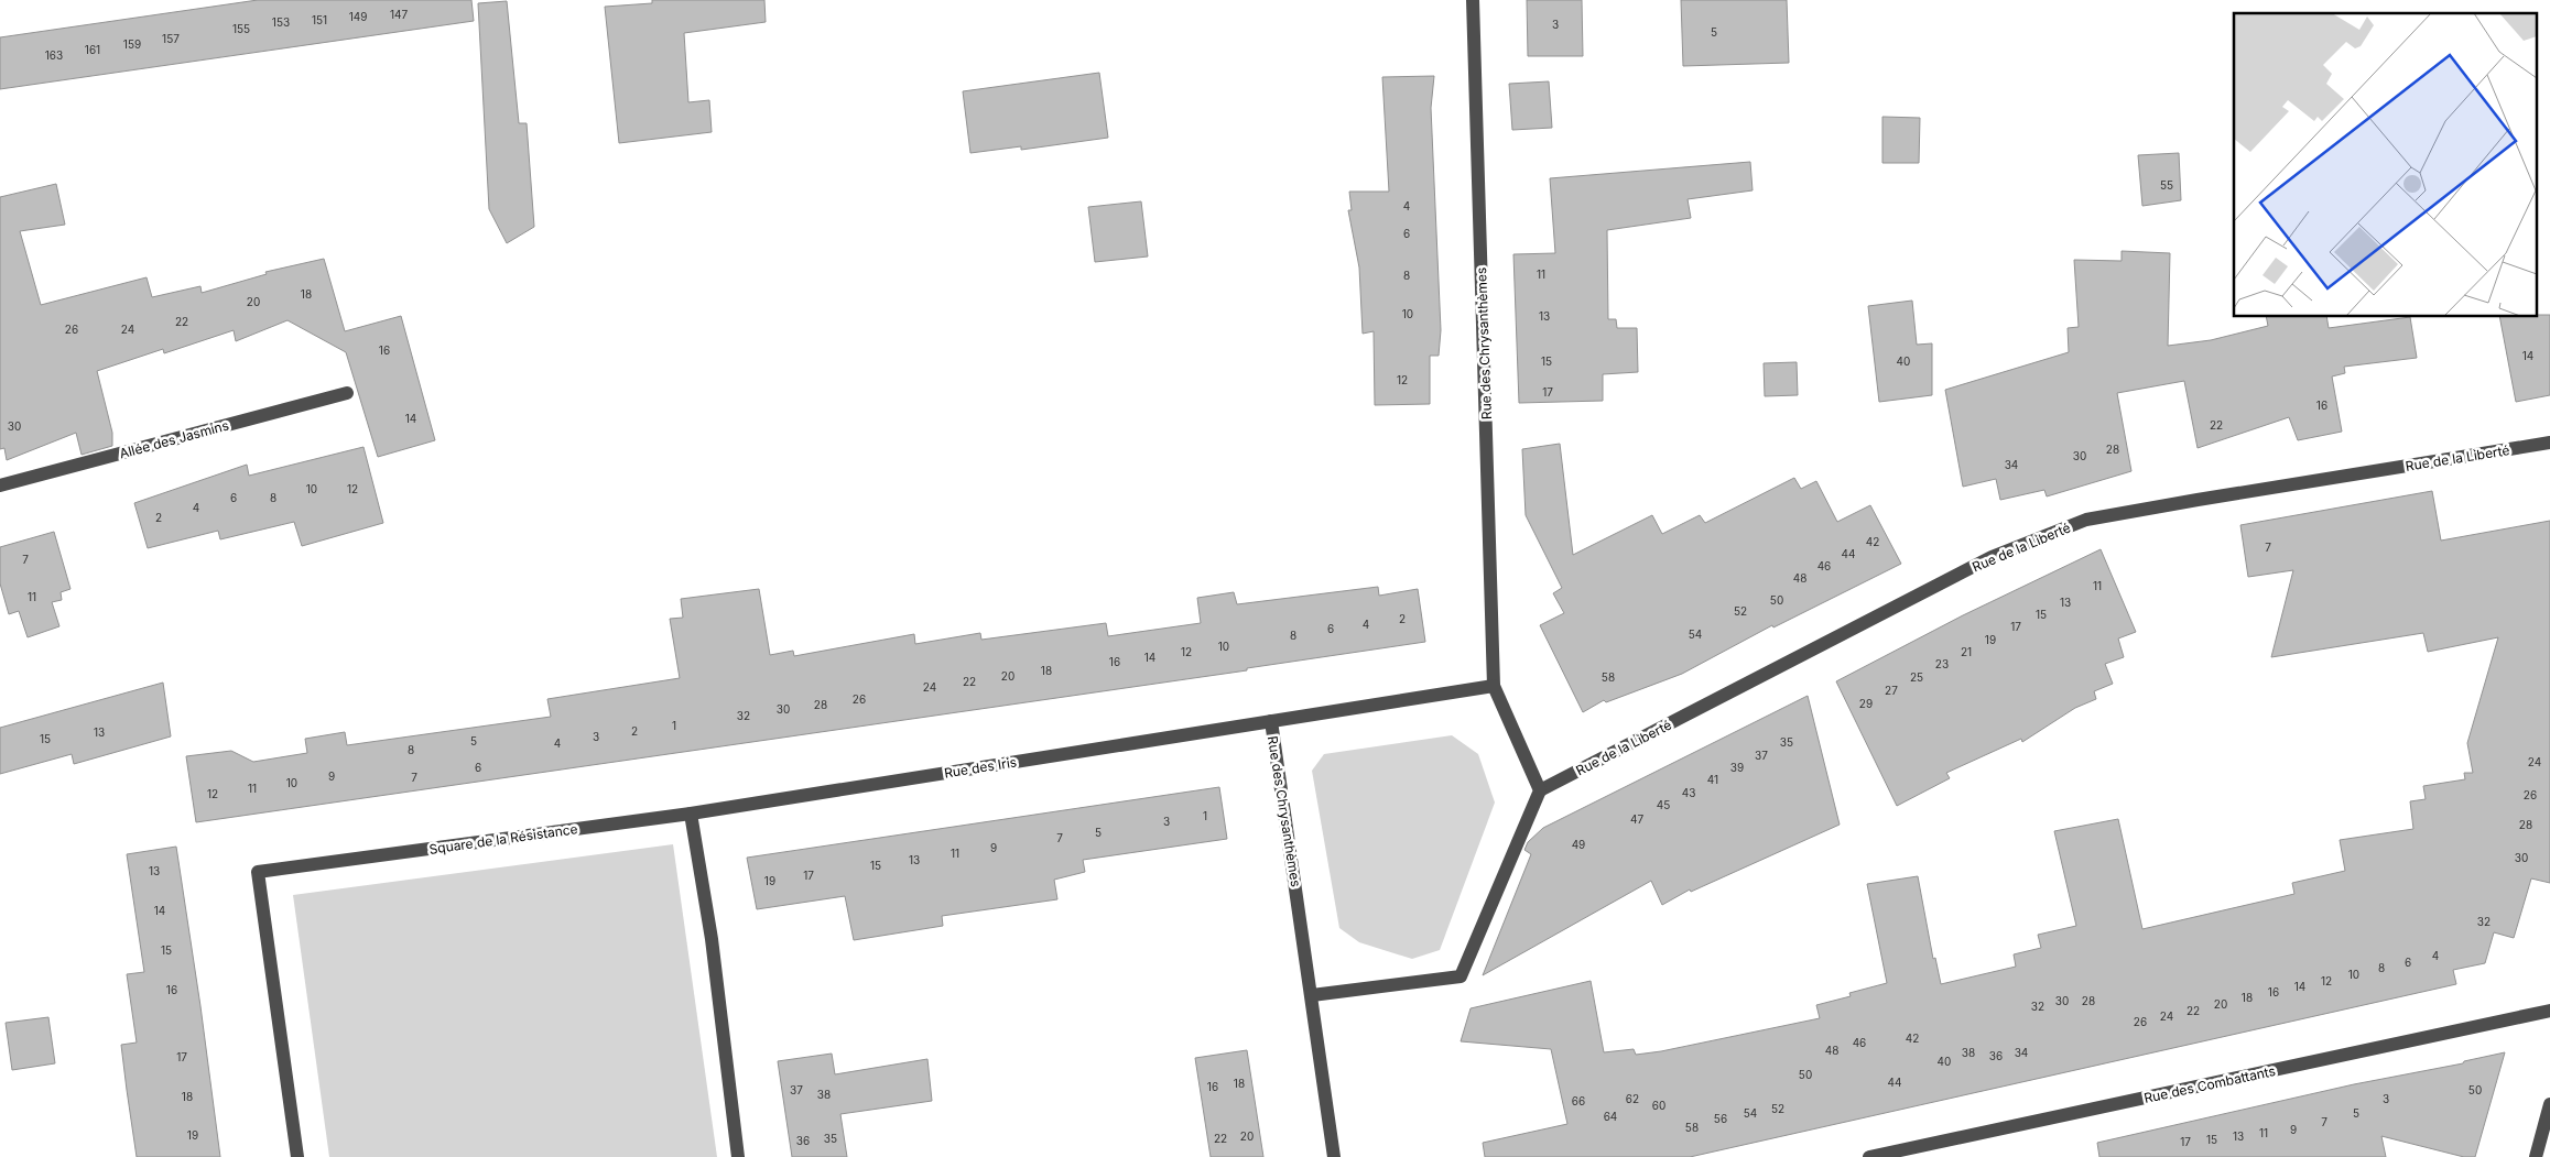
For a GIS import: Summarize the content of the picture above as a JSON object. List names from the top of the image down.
{
  "streets": {
    "street": [
      "Rue des Chrysanthèmes",
      "Allée des Jasmins",
      "Rue de la Liberté",
      "Rue des Iris",
      "Square de la Résistance",
      "Rue des Combattants"
    ]
  },
  "crossings": [
    ["Rue des Chrysanthèmes", "Rue de la Liberté"],
    ["Rue des Chrysanthèmes", "Rue des Iris"],
    ["Rue des Iris", "Square de la Résistance"]
  ],
  "house_numbers": [
    "147",
    "149",
    "151",
    "153",
    "3",
    "155",
    "5",
    "157",
    "159",
    "161",
    "163",
    "55",
    "4",
    "6",
    "11",
    "8",
    "18",
    "20",
    "10",
    "13",
    "22",
    "26",
    "24",
    "16",
    "14",
    "15",
    "40",
    "12",
    "17",
    "16",
    "14",
    "22",
    "30",
    "28",
    "30",
    "34",
    "10",
    "12",
    "6",
    "8",
    "4",
    "2",
    "42",
    "7",
    "44",
    "7",
    "46",
    "48",
    "11",
    "11",
    "50",
    "13",
    "52",
    "15",
    "2",
    "4",
    "17",
    "6",
    "54",
    "8",
    "19",
    "10",
    "12",
    "21",
    "14",
    "16",
    "23",
    "18",
    "20",
    "58",
    "25",
    "22",
    "24",
    "27",
    "26",
    "29",
    "28",
    "30",
    "32",
    "1",
    "2",
    "13",
    "3",
    "15",
    "5",
    "35",
    "4",
    "8",
    "37",
    "24",
    "6",
    "39",
    "9",
    "7",
    "41",
    "10",
    "11",
    "43",
    "12",
    "26",
    "45",
    "1",
    "47",
    "3",
    "28",
    "5",
    "7",
    "49",
    "9",
    "11",
    "30",
    "13",
    "15",
    "13",
    "17",
    "19",
    "14",
    "32",
    "15",
    "4",
    "6",
    "8",
    "10",
    "12",
    "14",
    "16",
    "16",
    "18",
    "30",
    "28",
    "20",
    "32",
    "22",
    "24",
    "26",
    "42",
    "46",
    "48",
    "38",
    "34",
    "36",
    "17",
    "40",
    "50",
    "44",
    "18",
    "16",
    "37",
    "50",
    "38",
    "18",
    "62",
    "3",
    "66",
    "60",
    "52",
    "54",
    "5",
    "64",
    "56",
    "7",
    "58",
    "9",
    "11",
    "19",
    "20",
    "13",
    "35",
    "22",
    "15",
    "36",
    "17"
  ]
}
